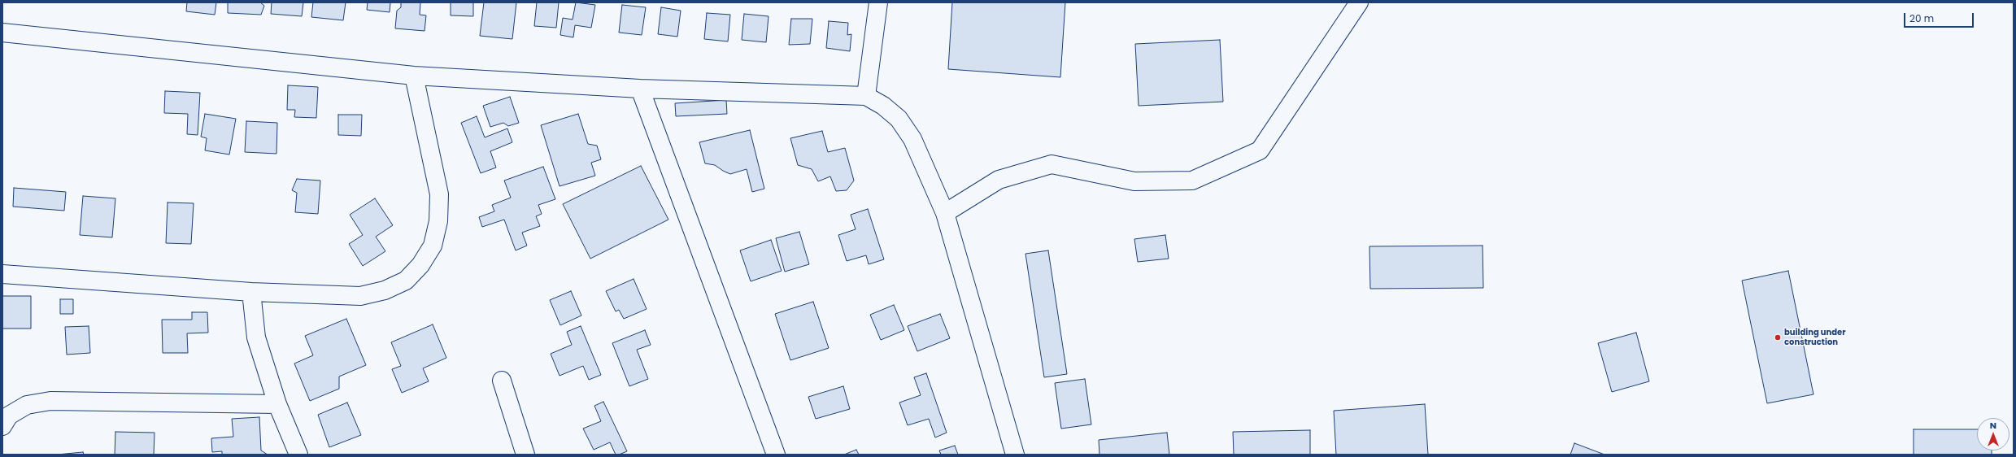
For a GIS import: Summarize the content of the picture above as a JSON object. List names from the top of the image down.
{
  "places": ["building under construction"],
  "scale_bar": "20 m",
  "north": "top"
}
